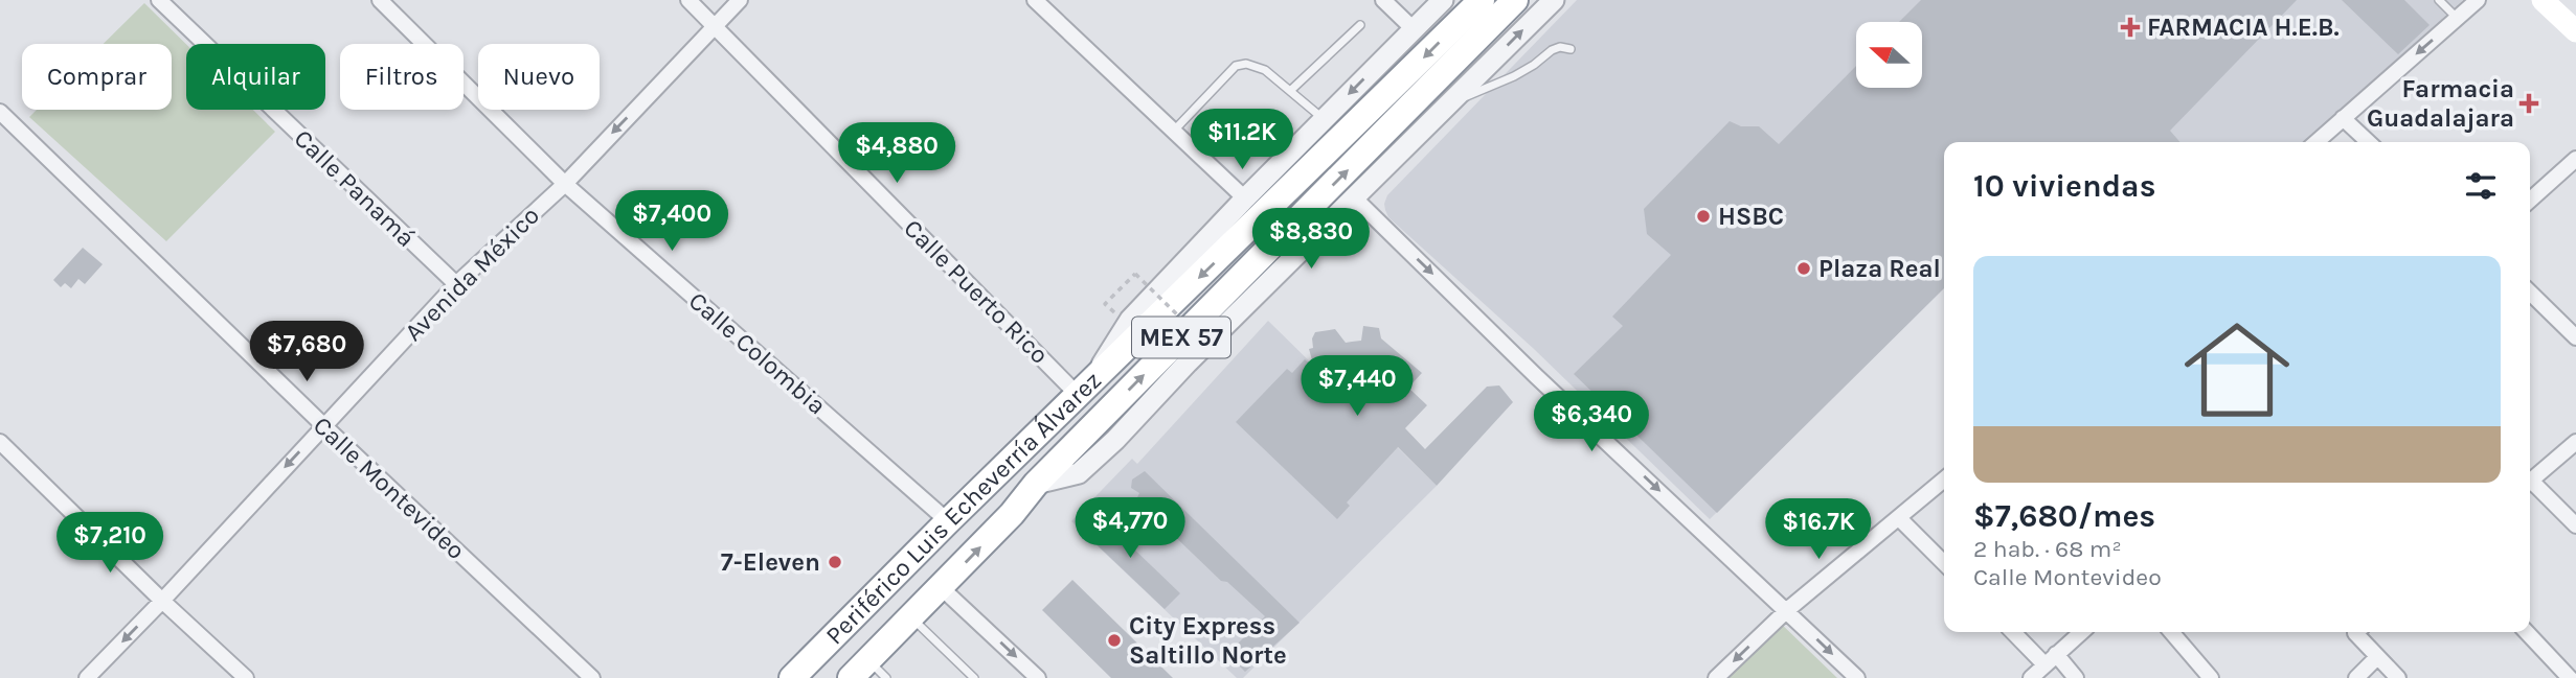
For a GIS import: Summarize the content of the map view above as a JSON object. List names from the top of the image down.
{
  "streets": {
    "highway": ["MEX 57", "Periférico Luis Echeverría Álvarez"],
    "street": [
      "Calle Panamá",
      "Avenida México",
      "Calle Puerto Rico",
      "Calle Colombia",
      "Calle Montevideo"
    ]
  },
  "crossings": [
    ["Calle Panamá", "Avenida México"],
    ["Avenida México", "Calle Puerto Rico"],
    ["Avenida México", "Calle Colombia"],
    ["Avenida México", "Calle Montevideo"],
    ["Calle Puerto Rico", "Periférico Luis Echeverría Álvarez"],
    ["Calle Colombia", "Periférico Luis Echeverría Álvarez"]
  ],
  "one_way": ["Avenida México"],
  "places": {
    "health": ["FARMACIA H.E.B.", "Farmacia Guadalajara"],
    "other": [
      "HSBC",
      "Plaza Real",
      "7-Eleven",
      "City Express Saltillo Norte"
    ]
  },
  "north": "left",
  "page": {
    "chip": [
      "Comprar",
      "Alquilar",
      "Filtros",
      "Nuevo"
    ],
    "price": [
      "$11.2K",
      "$4,880",
      "$7,400",
      "$8,830",
      "$7,680",
      "$7,440",
      "$6,340",
      "$4,770",
      "$16.7K",
      "$7,210"
    ],
    "heading": "10 viviendas",
    "list": [
      {
        "name": "$7,680/mes",
        "note": "2 hab. · 68 m² · Calle Montevideo"
      }
    ]
  }
}
